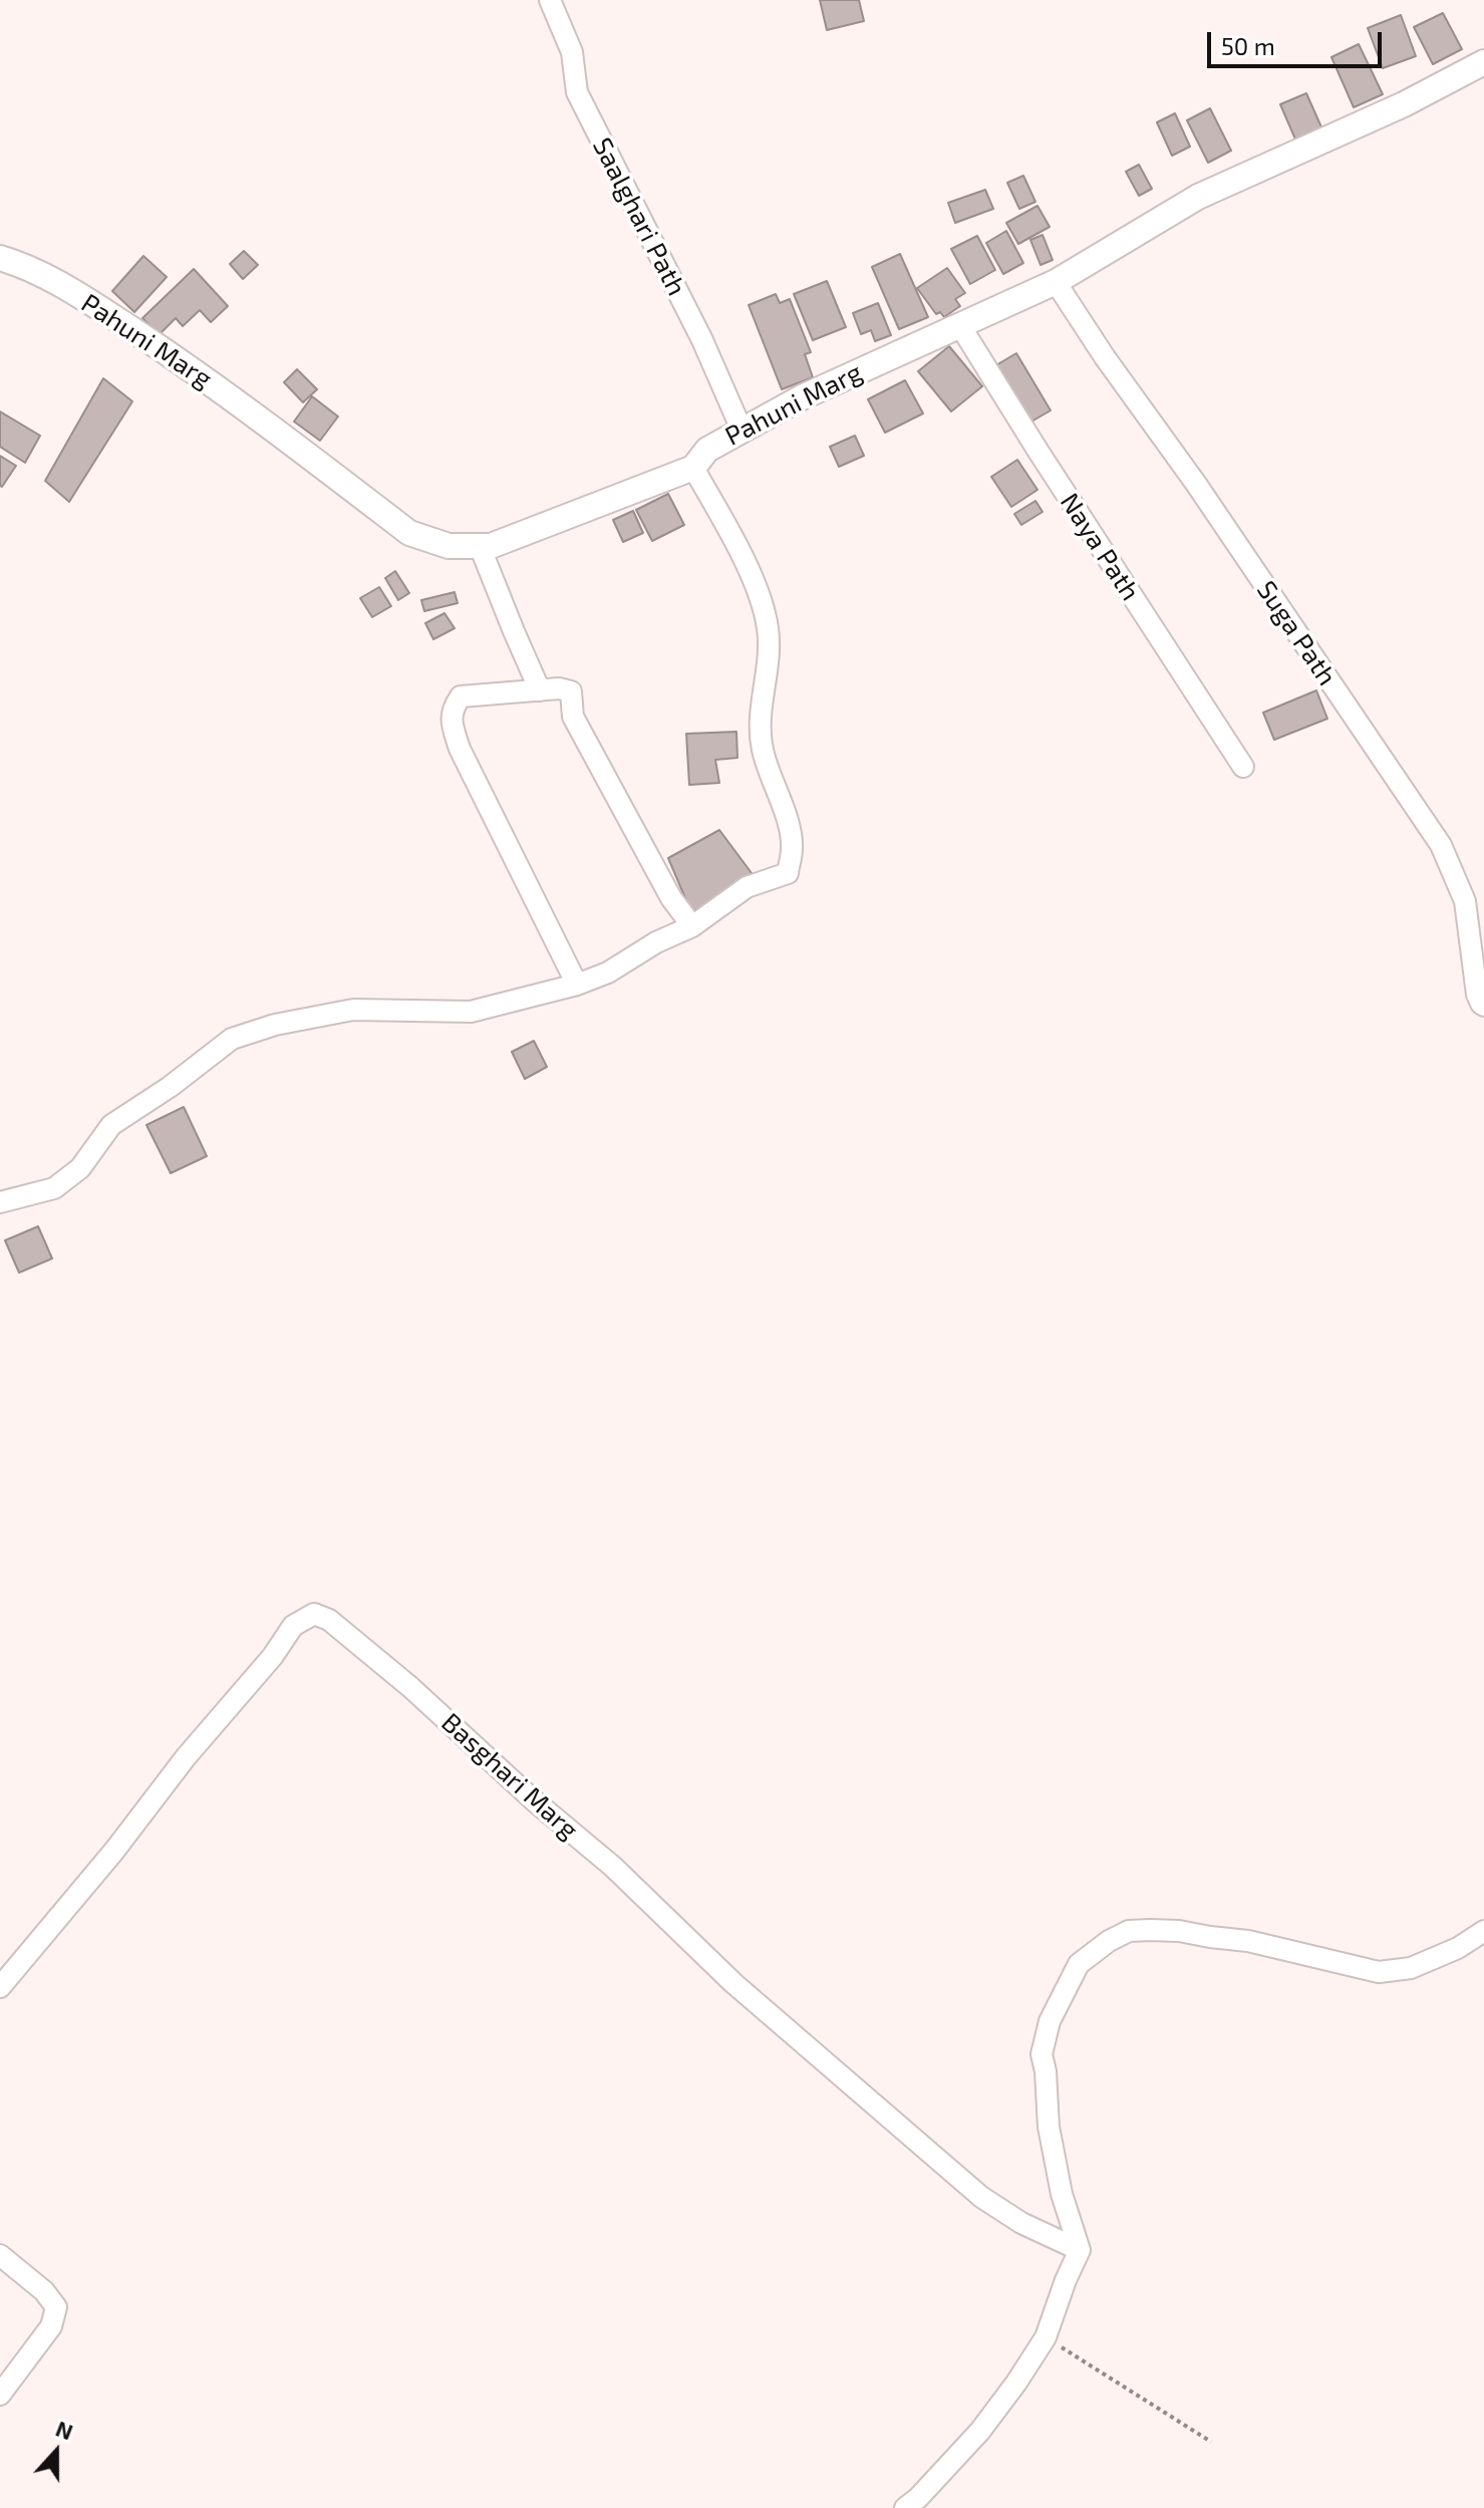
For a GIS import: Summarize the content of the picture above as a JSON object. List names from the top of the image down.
{
  "streets": {
    "street": [
      "Saalghari Path",
      "Pahuni Marg",
      "Naya Path",
      "Suga Path",
      "Basghari Marg"
    ]
  },
  "crossings": [
    ["Saalghari Path", "Pahuni Marg"],
    ["Pahuni Marg", "Naya Path"],
    ["Pahuni Marg", "Suga Path"]
  ],
  "scale_bar": "50 m",
  "north": "top"
}
